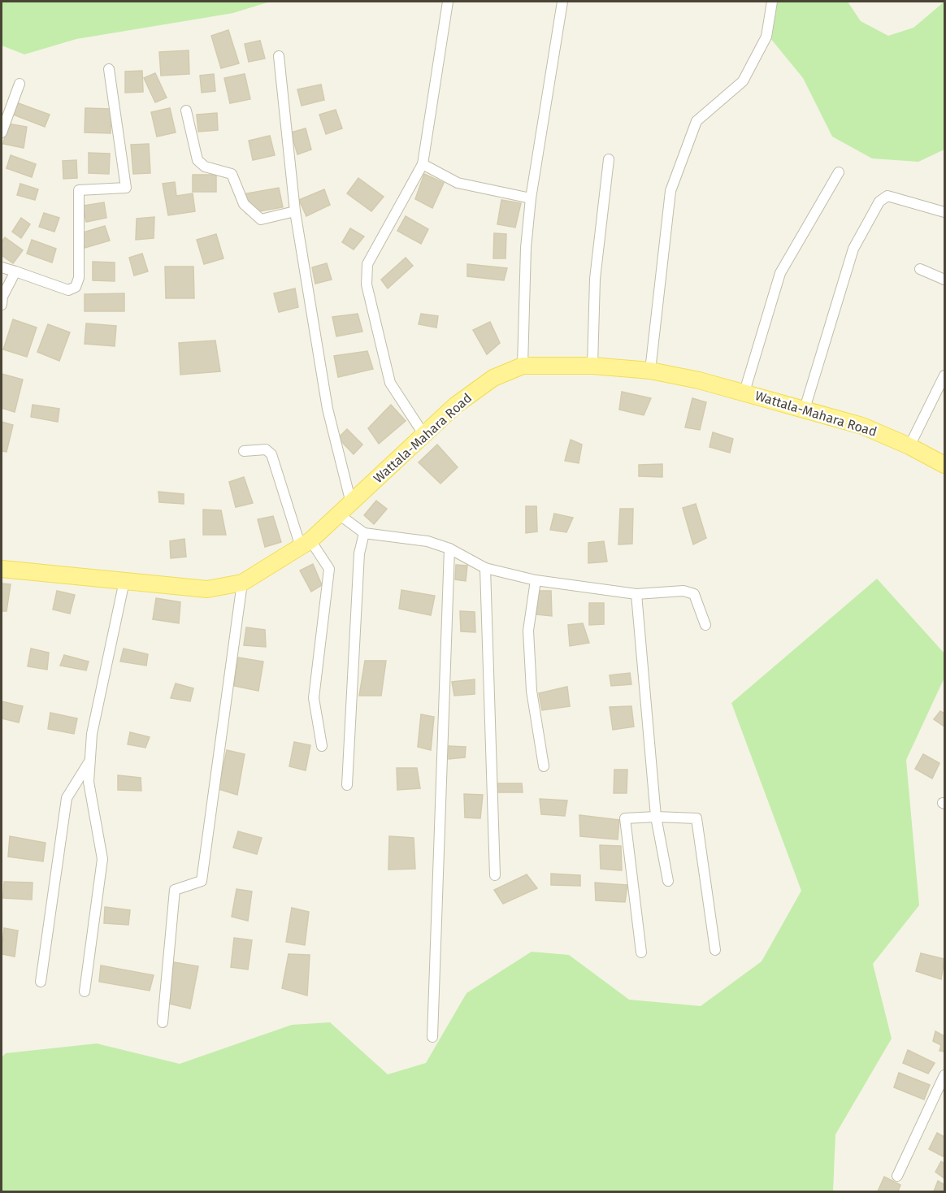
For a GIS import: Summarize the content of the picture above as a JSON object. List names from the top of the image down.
{
  "streets": {
    "main road": ["Wattala-Mahara Road"]
  }
}
